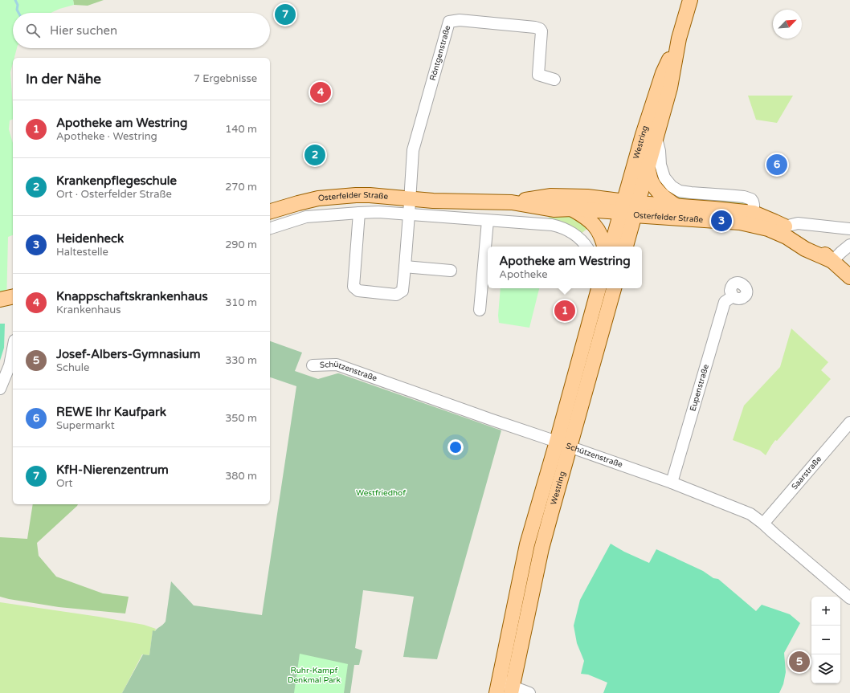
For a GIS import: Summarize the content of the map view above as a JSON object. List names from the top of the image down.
{
  "streets": {
    "main road": ["Westring", "Osterfelder Straße"],
    "street": [
      "Röntgenstraße",
      "Schützenstraße",
      "Eupenstraße",
      "Saarstraße"
    ]
  },
  "crossings": [
    ["Röntgenstraße", "Osterfelder Straße"],
    ["Westring", "Osterfelder Straße"],
    ["Westring", "Schützenstraße"],
    ["Schützenstraße", "Eupenstraße"],
    ["Schützenstraße", "Saarstraße"]
  ],
  "parks": ["Westfriedhof", "Ruhr-Kampf Denkmal Park"],
  "north": "top right",
  "page": {
    "pins": [
      "7",
      "4",
      "2",
      "6",
      "3",
      "1",
      "5"
    ],
    "search": "Hier suchen",
    "heading": ["In der Nähe", "7 Ergebnisse"],
    "list": [
      {
        "mark": "1",
        "name": "Apotheke am Westring",
        "note": "Apotheke · Westring",
        "value": "140 m"
      },
      {
        "mark": "2",
        "name": "Krankenpflegeschule",
        "note": "Ort · Osterfelder Straße",
        "value": "270 m"
      },
      {
        "mark": "3",
        "name": "Heidenheck",
        "note": "Haltestelle",
        "value": "290 m"
      },
      {
        "mark": "4",
        "name": "Knappschaftskrankenhaus",
        "note": "Krankenhaus",
        "value": "310 m"
      },
      {
        "mark": "5",
        "name": "Josef-Albers-Gymnasium",
        "note": "Schule",
        "value": "330 m"
      },
      {
        "mark": "6",
        "name": "REWE Ihr Kaufpark",
        "note": "Supermarkt",
        "value": "350 m"
      },
      {
        "mark": "7",
        "name": "KfH-Nierenzentrum",
        "note": "Ort",
        "value": "380 m"
      }
    ],
    "popup": ["Apotheke am Westring", "Apotheke"],
    "map_buttons": ["+", "−"]
  }
}
